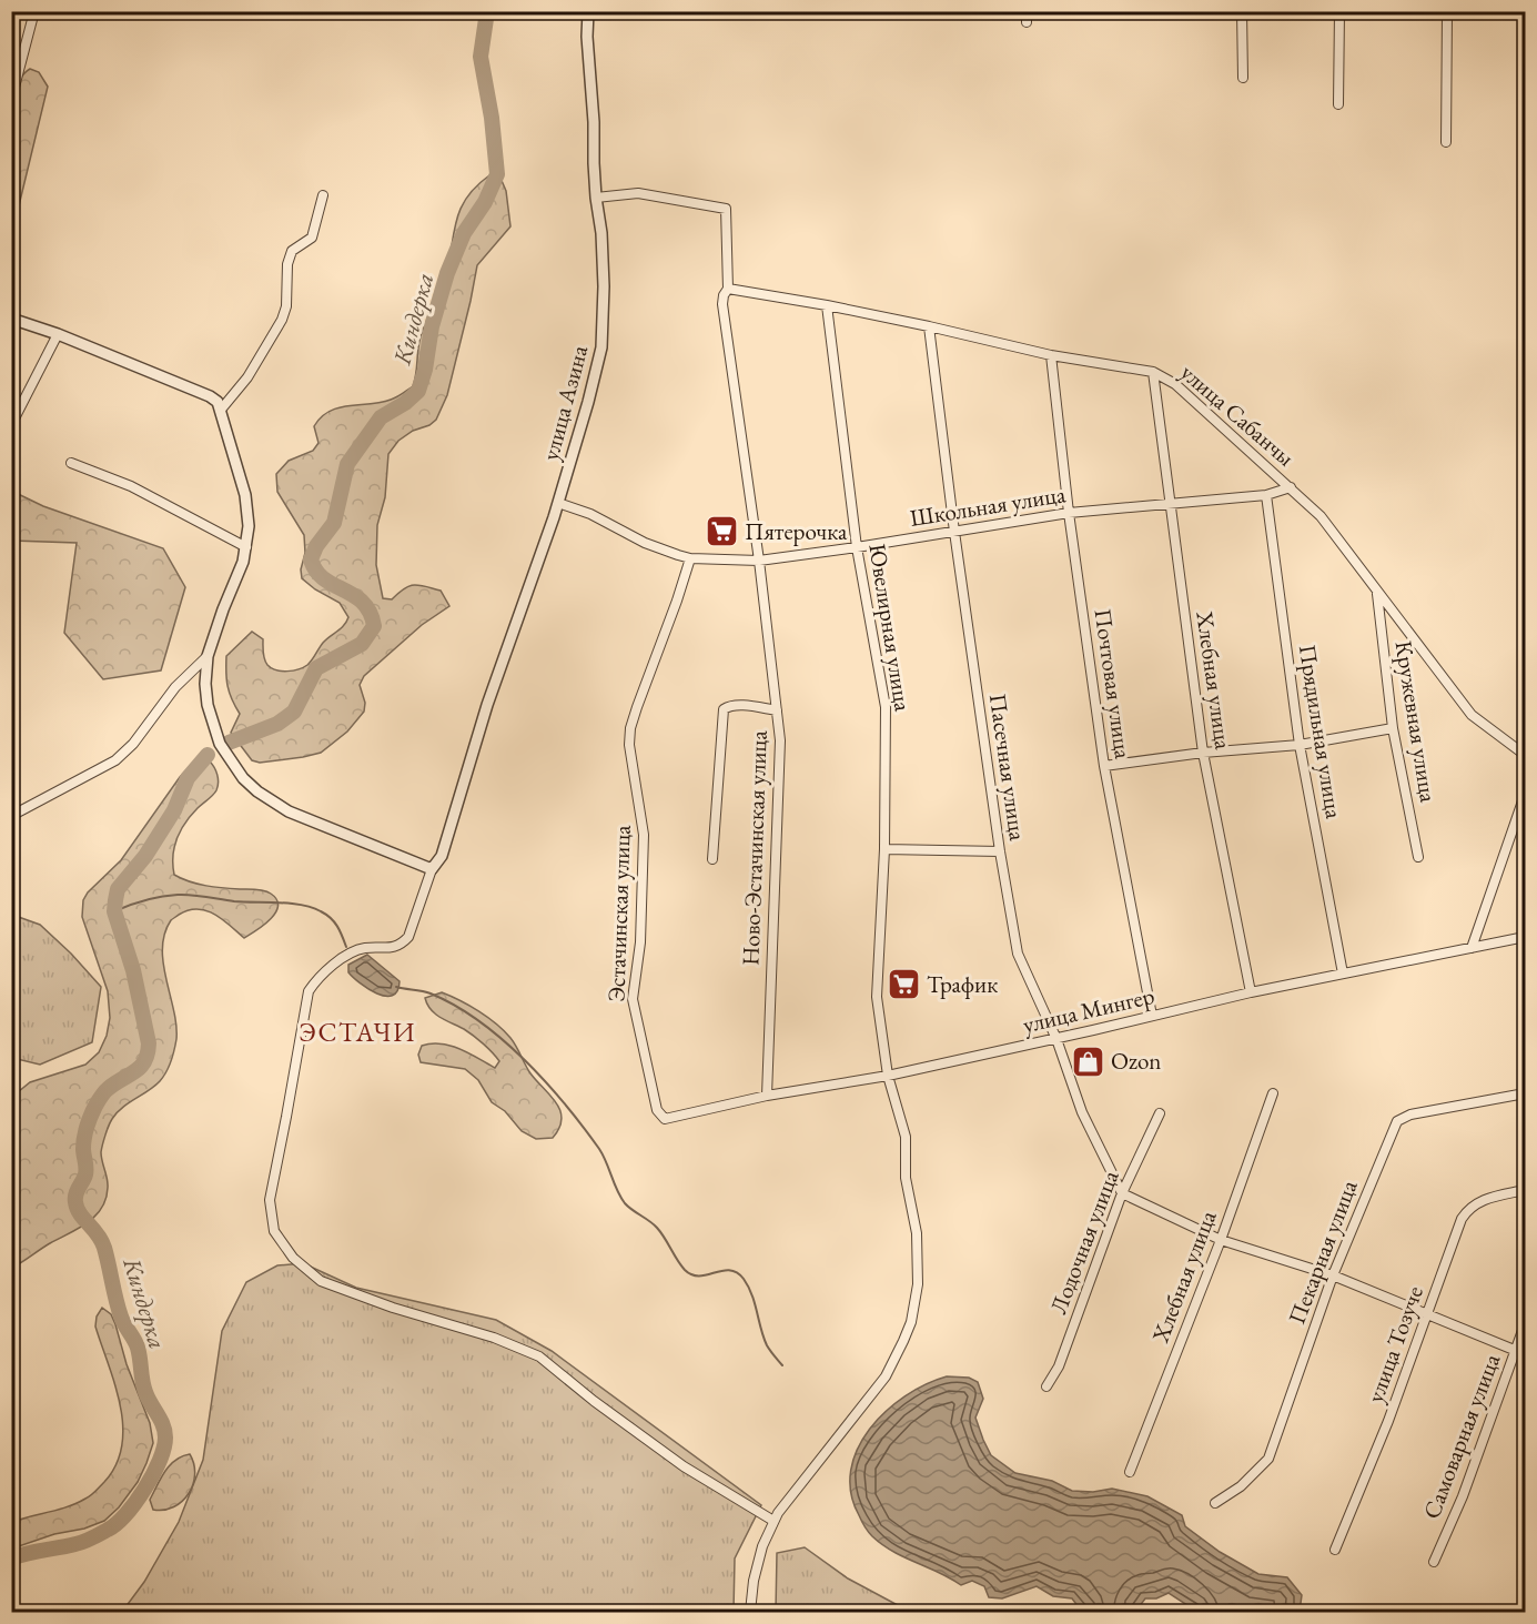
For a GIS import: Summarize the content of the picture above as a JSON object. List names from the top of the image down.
{
  "streets": {
    "street": [
      "улица Азина",
      "улица Сабанчы",
      "Школьная улица",
      "Ювелирная улица",
      "Хлебная улица",
      "Почтовая улица",
      "Кружевная улица",
      "Прядильная улица",
      "Пасечная улица",
      "Ново-Эстачинская улица",
      "Эстачинская улица",
      "улица Мингер",
      "Лодочная улица",
      "Пекарная улица",
      "улица Тозуче",
      "Самоварная улица"
    ]
  },
  "crossings": [
    ["улица Азина", "Школьная улица"],
    ["улица Сабанчы", "Школьная улица"],
    ["улица Сабанчы", "Ювелирная улица"],
    ["улица Сабанчы", "Хлебная улица"],
    ["улица Сабанчы", "Почтовая улица"],
    ["улица Сабанчы", "Кружевная улица"],
    ["улица Сабанчы", "Пасечная улица"],
    ["улица Сабанчы", "Ново-Эстачинская улица"],
    ["Школьная улица", "Ювелирная улица"],
    ["Школьная улица", "Хлебная улица"],
    ["Школьная улица", "Почтовая улица"],
    ["Школьная улица", "Прядильная улица"],
    ["Школьная улица", "Пасечная улица"],
    ["Школьная улица", "Ново-Эстачинская улица"],
    ["Школьная улица", "Эстачинская улица"],
    ["Ювелирная улица", "улица Мингер"],
    ["Хлебная улица", "улица Мингер"],
    ["Почтовая улица", "улица Мингер"],
    ["Прядильная улица", "улица Мингер"],
    ["Пасечная улица", "улица Мингер"],
    ["Пасечная улица", "Лодочная улица"],
    ["Ново-Эстачинская улица", "улица Мингер"],
    ["Эстачинская улица", "улица Мингер"]
  ],
  "districts": ["ЭСТАЧИ"],
  "water": ["Киндерка"],
  "places": {
    "supermarket": ["Пятерочка", "Трафик"],
    "shop": ["Ozon"]
  }
}
